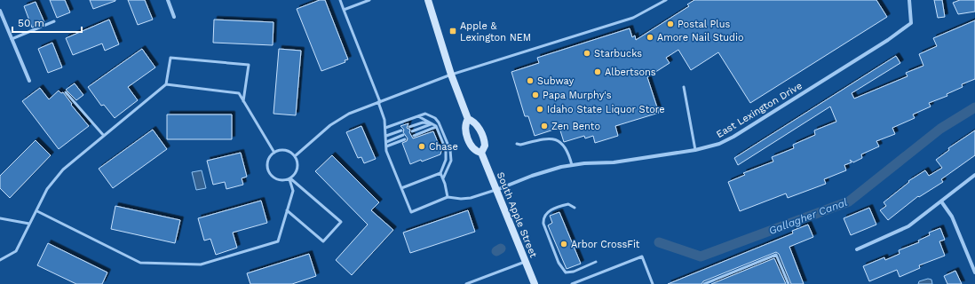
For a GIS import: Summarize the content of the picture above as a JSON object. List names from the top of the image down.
{
  "streets": {
    "main road": ["South Apple Street"],
    "street": ["East Lexington Drive"]
  },
  "crossings": [
    ["East Lexington Drive", "South Apple Street"]
  ],
  "water": ["Gallagher Canal"],
  "places": {
    "other": [
      "Postal Plus",
      "Amore Nail Studio",
      "Starbucks",
      "Albertsons",
      "Subway",
      "Papa Murphy's",
      "Idaho State Liquor Store",
      "Zen Bento",
      "Chase",
      "Arbor CrossFit"
    ],
    "transit": ["Apple & Lexington NEM"]
  },
  "scale_bar": "50 m"
}
